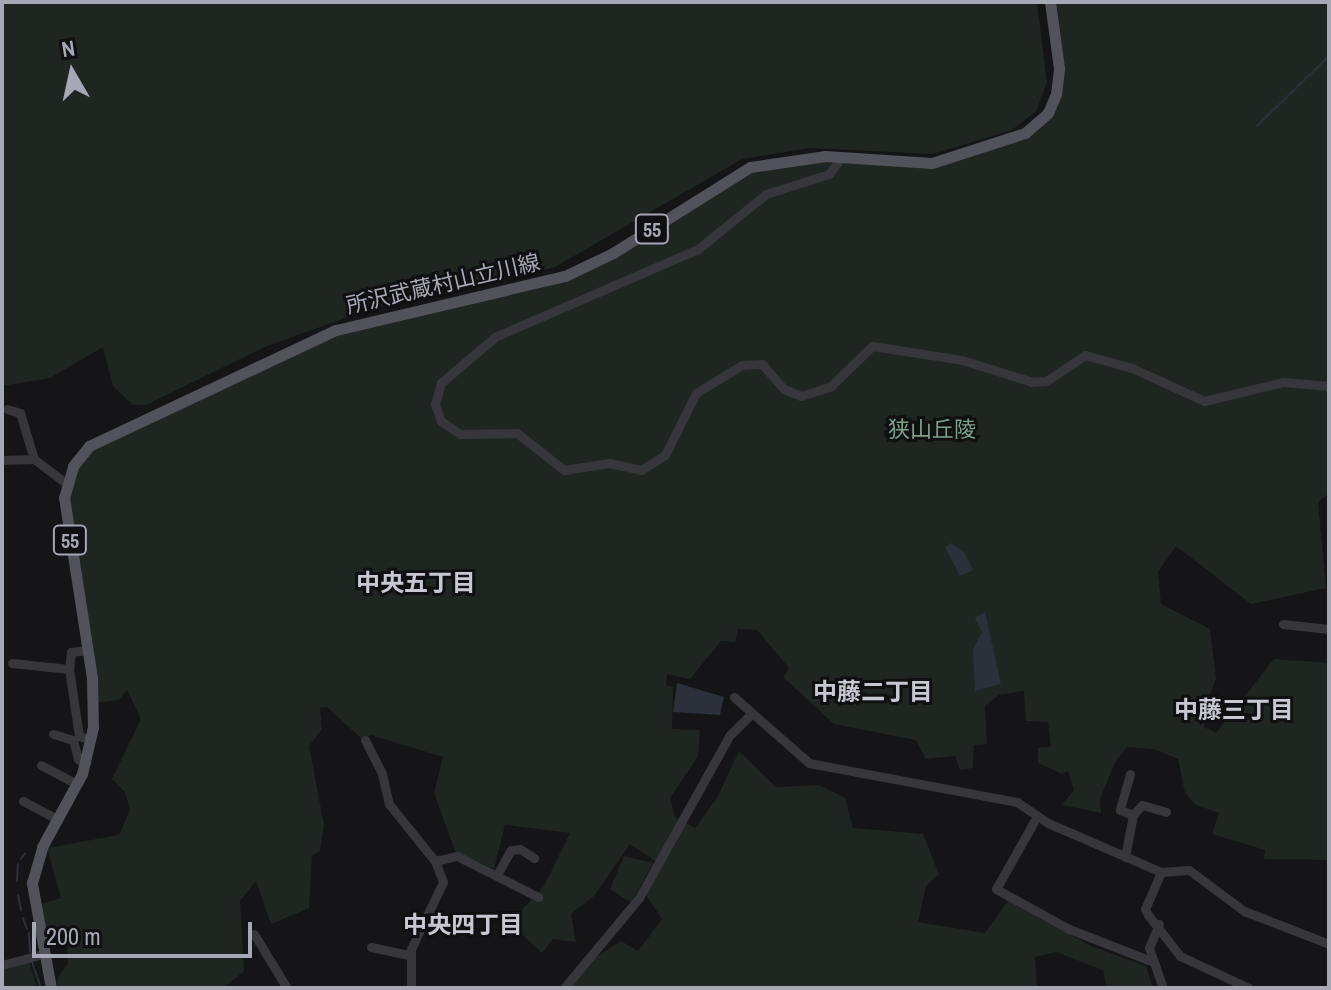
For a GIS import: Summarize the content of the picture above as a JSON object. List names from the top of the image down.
{
  "streets": {
    "main road": ["55", "所沢武蔵村山立川線"]
  },
  "crossings": [
    ["55", "所沢武蔵村山立川線"]
  ],
  "districts": [
    "中央五丁目",
    "中藤二丁目",
    "中藤三丁目",
    "中央四丁目"
  ],
  "parks": ["狭山丘陵"],
  "scale_bar": "200 m",
  "north": "top"
}
